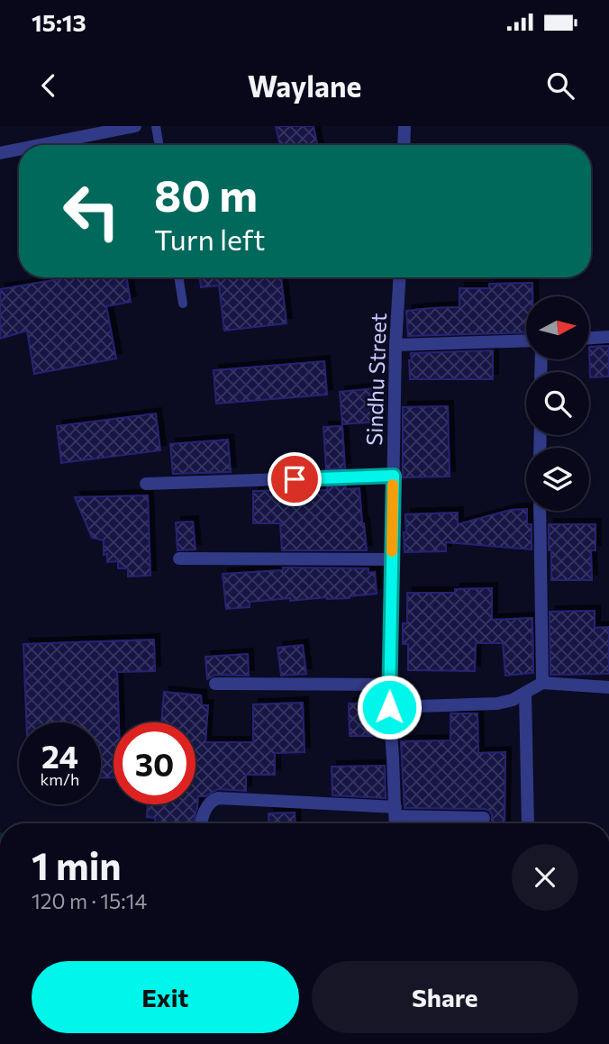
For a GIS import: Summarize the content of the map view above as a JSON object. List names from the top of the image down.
{
  "streets": {
    "street": ["Sindhu Street"]
  },
  "north": "right",
  "page": {
    "status": "15:13",
    "header": "Waylane",
    "turn": ["80 m", "Turn left"],
    "speed": "24 km/h",
    "limit": "30",
    "heading": ["1 min", "120 m · 15:14"],
    "buttons": ["Exit", "Share"]
  }
}
